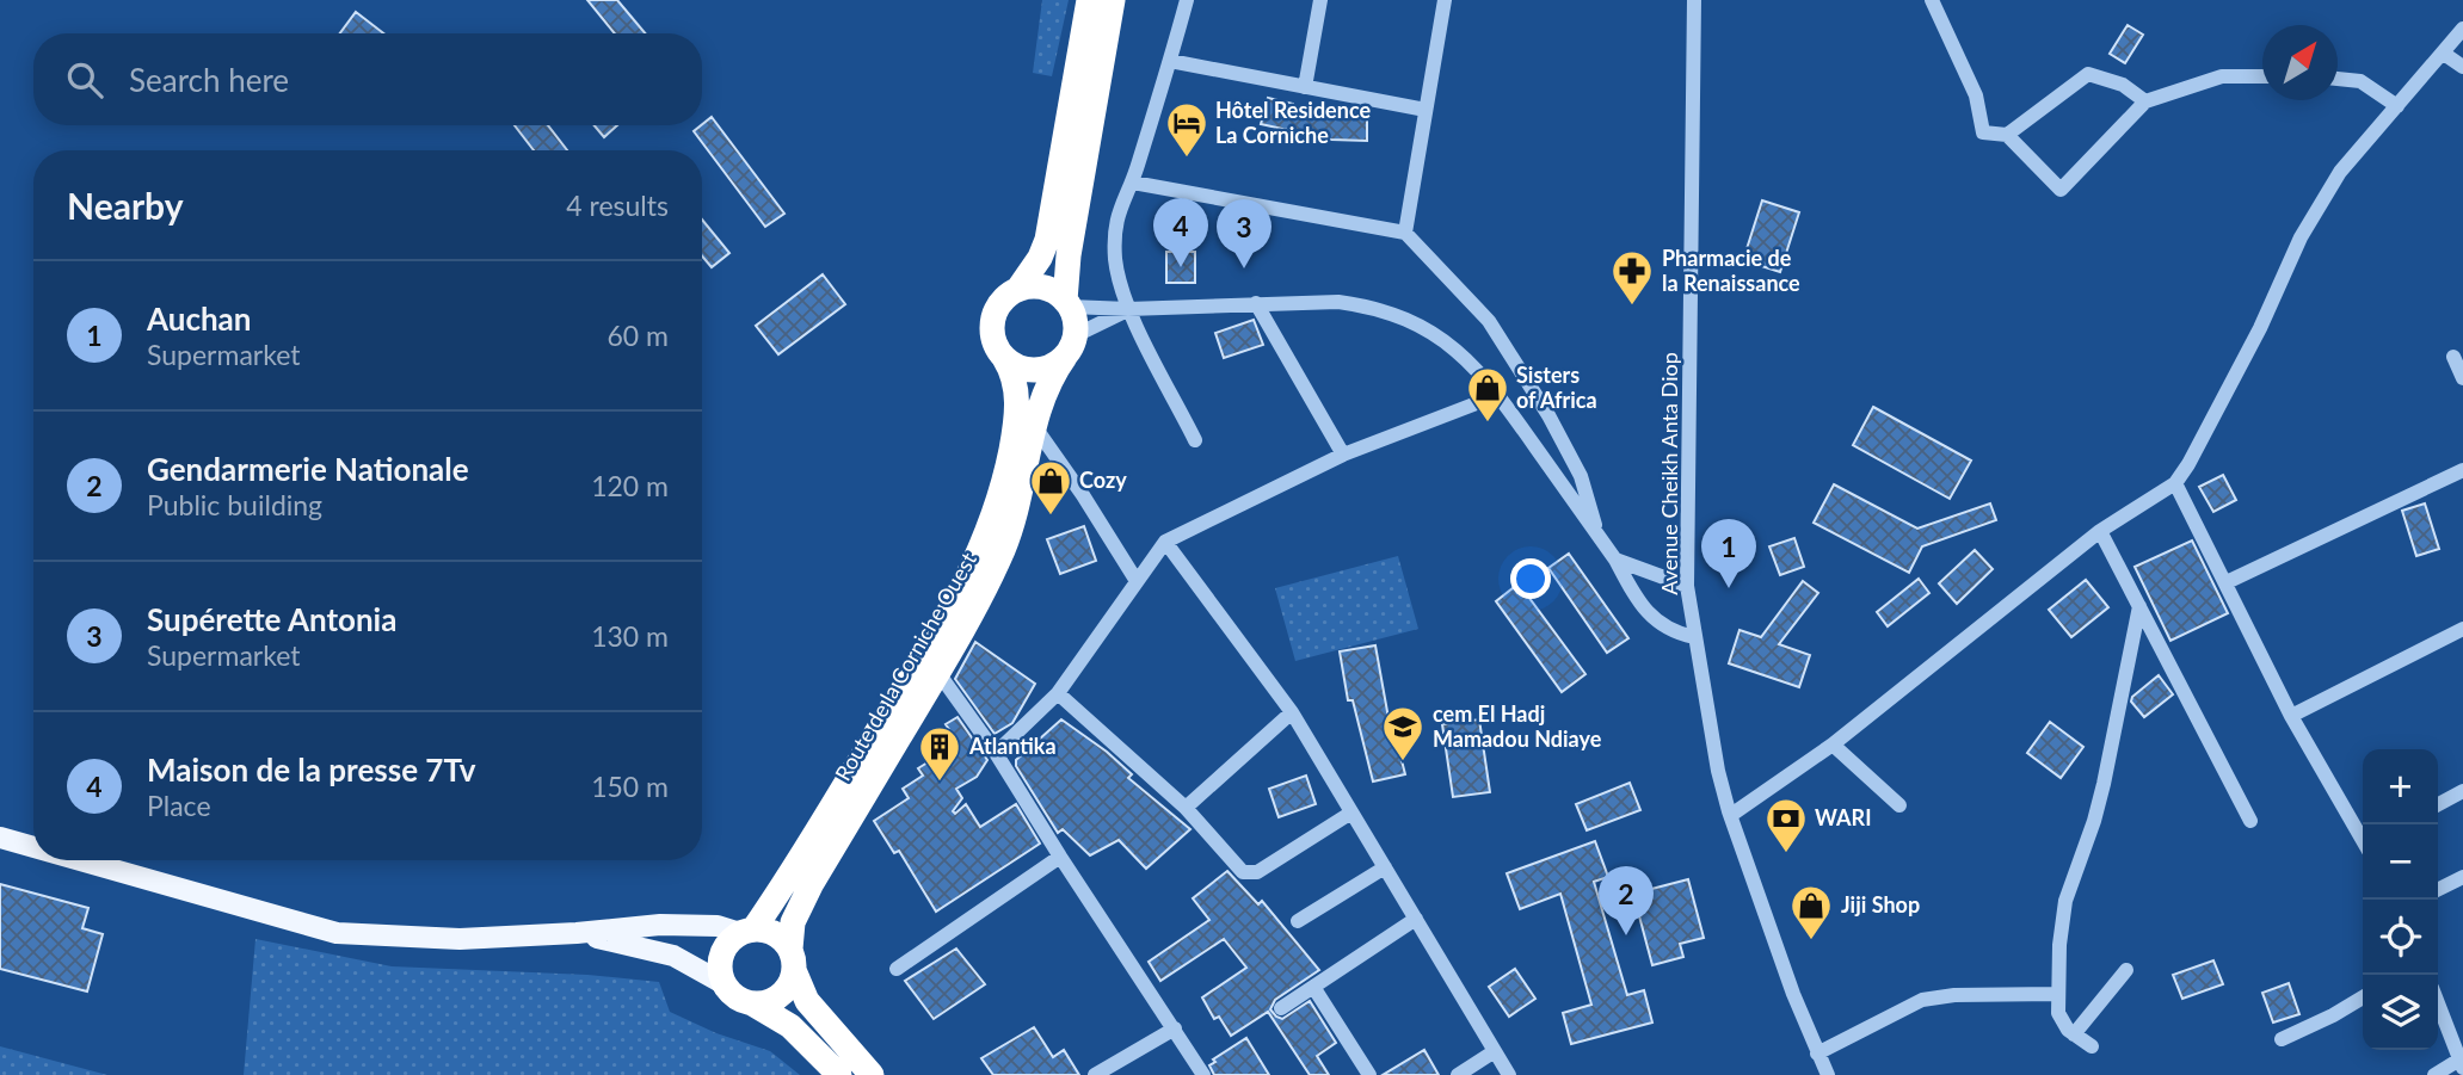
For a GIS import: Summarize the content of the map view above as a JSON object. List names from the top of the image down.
{
  "streets": {
    "highway": ["Route de la Corniche Ouest"],
    "street": ["Avenue Cheikh Anta Diop"]
  },
  "places": {
    "hotel": ["Hôtel Residence La Corniche"],
    "pharmacy": ["Pharmacie de la Renaissance"],
    "shop": ["Sisters of Africa", "Cozy", "Jiji Shop"],
    "school or university": ["cem El Hadj Mamadou Ndiaye"],
    "building": ["Atlantika"],
    "bank": ["WARI"]
  },
  "north": "top right",
  "page": {
    "search": "Search here",
    "heading": ["Nearby", "4 results"],
    "pins": [
      "4",
      "3",
      "1",
      "2"
    ],
    "list": [
      {
        "mark": "1",
        "name": "Auchan",
        "note": "Supermarket",
        "value": "60 m"
      },
      {
        "mark": "2",
        "name": "Gendarmerie Nationale",
        "note": "Public building",
        "value": "120 m"
      },
      {
        "mark": "3",
        "name": "Supérette Antonia",
        "note": "Supermarket",
        "value": "130 m"
      },
      {
        "mark": "4",
        "name": "Maison de la presse 7Tv",
        "note": "Place",
        "value": "150 m"
      }
    ],
    "map_buttons": ["+", "−"]
  }
}
